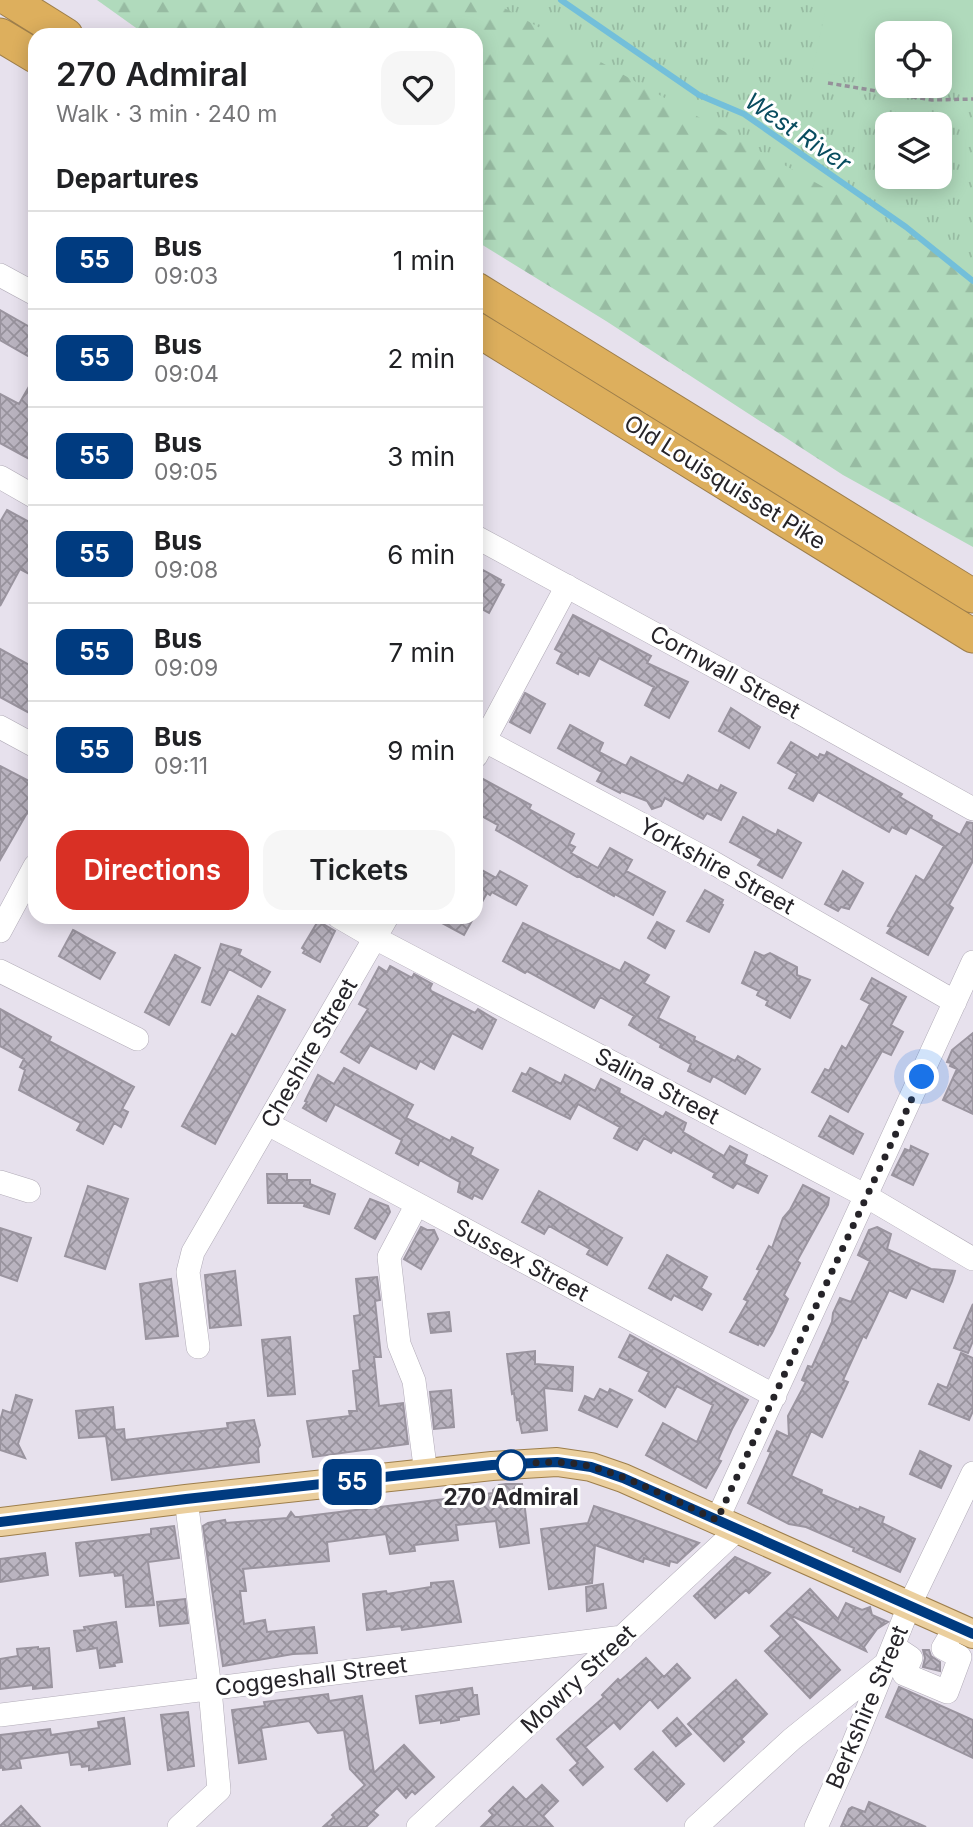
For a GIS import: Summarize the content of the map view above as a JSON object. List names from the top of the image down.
{
  "streets": {
    "highway": ["Old Louisquisset Pike"],
    "street": [
      "Cornwall Street",
      "Yorkshire Street",
      "Cheshire Street",
      "Salina Street",
      "Sussex Street",
      "Coggeshall Street",
      "Mowry Street",
      "Berkshire Street"
    ]
  },
  "crossings": [
    ["Cheshire Street", "Salina Street"],
    ["Cheshire Street", "Sussex Street"],
    ["Coggeshall Street", "Mowry Street"]
  ],
  "water": ["West River"],
  "places": ["270 Admiral"],
  "lines": ["bus line 55"],
  "page": {
    "on_map": "55",
    "heading": [
      ["270 Admiral", "Walk · 3 min · 240 m"],
      "Departures"
    ],
    "list": [
      {
        "mark": "55",
        "name": "Bus",
        "note": "09:03",
        "value": "1 min"
      },
      {
        "mark": "55",
        "name": "Bus",
        "note": "09:04",
        "value": "2 min"
      },
      {
        "mark": "55",
        "name": "Bus",
        "note": "09:05",
        "value": "3 min"
      },
      {
        "mark": "55",
        "name": "Bus",
        "note": "09:08",
        "value": "6 min"
      },
      {
        "mark": "55",
        "name": "Bus",
        "note": "09:09",
        "value": "7 min"
      },
      {
        "mark": "55",
        "name": "Bus",
        "note": "09:11",
        "value": "9 min"
      }
    ],
    "buttons": ["Directions", "Tickets"]
  }
}
